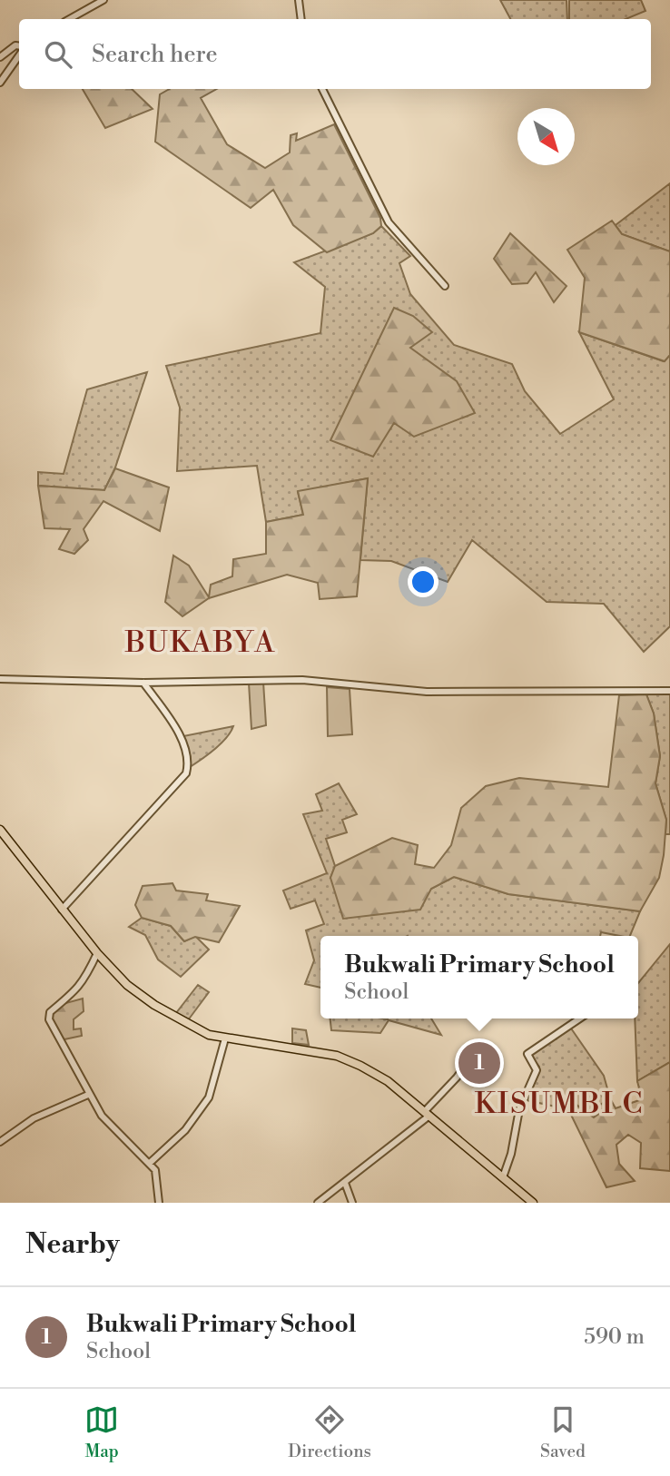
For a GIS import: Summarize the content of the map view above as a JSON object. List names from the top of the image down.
{
  "districts": ["BUKABYA", "KISUMBI C"],
  "north": "bottom right",
  "page": {
    "search": "Search here",
    "popup": ["Bukwali Primary School", "School"],
    "pins": "1",
    "heading": "Nearby",
    "list": [
      {
        "mark": "1",
        "name": "Bukwali Primary School",
        "note": "School",
        "value": "590 m"
      }
    ],
    "nav": ["Map", "Directions", "Saved"]
  }
}
